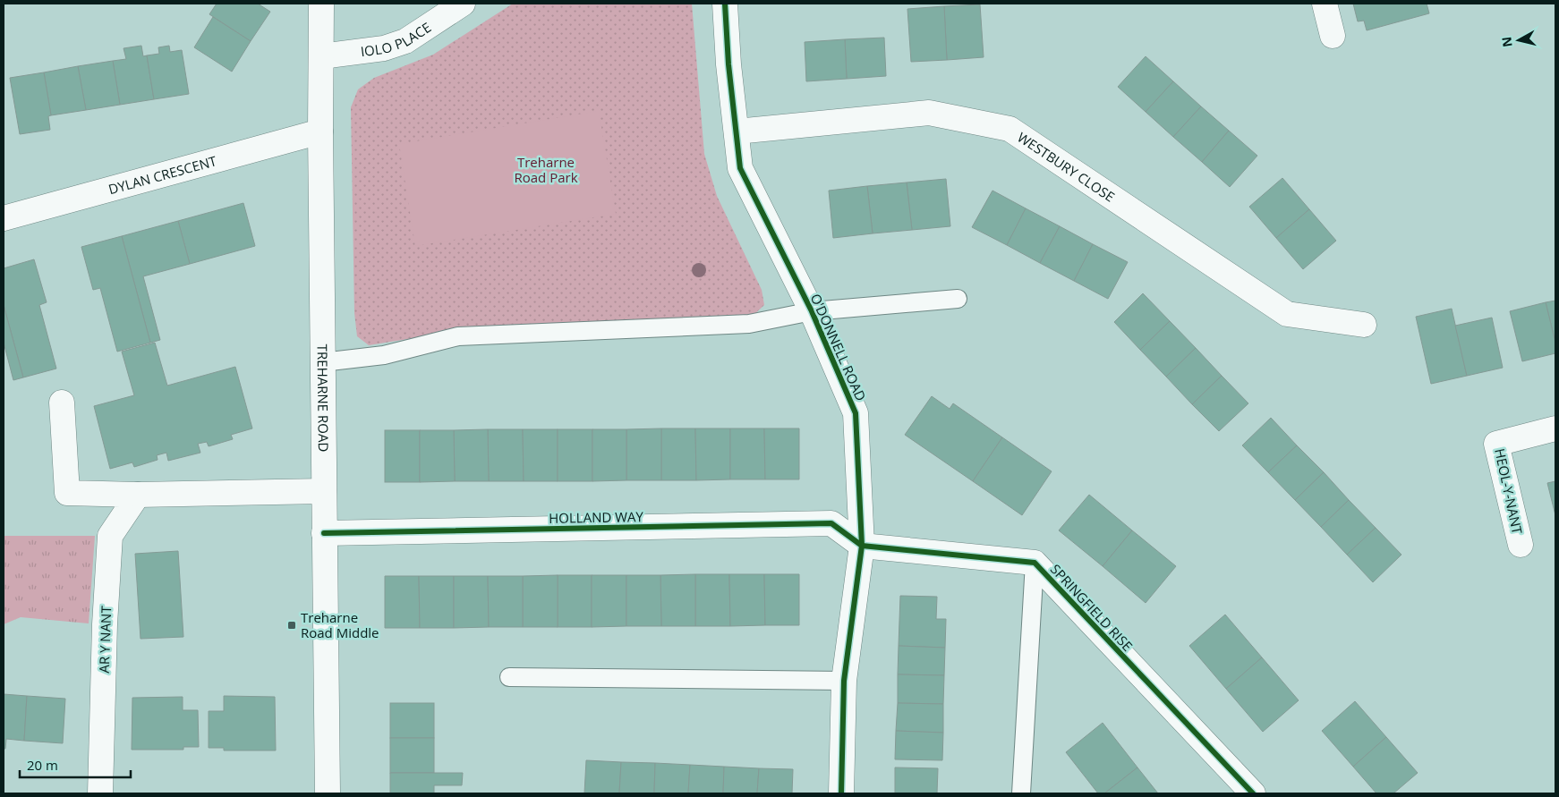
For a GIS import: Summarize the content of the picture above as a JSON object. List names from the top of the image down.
{
  "streets": {
    "street": [
      "IOLO PLACE",
      "WESTBURY CLOSE",
      "DYLAN CRESCENT",
      "O'DONNELL ROAD",
      "TREHARNE ROAD",
      "HEOL-Y-NANT",
      "HOLLAND WAY",
      "SPRINGFIELD RISE",
      "AR Y NANT"
    ]
  },
  "crossings": [
    ["IOLO PLACE", "TREHARNE ROAD"],
    ["WESTBURY CLOSE", "O'DONNELL ROAD"],
    ["DYLAN CRESCENT", "TREHARNE ROAD"],
    ["O'DONNELL ROAD", "HOLLAND WAY"],
    ["O'DONNELL ROAD", "SPRINGFIELD RISE"],
    ["TREHARNE ROAD", "HOLLAND WAY"],
    ["HOLLAND WAY", "SPRINGFIELD RISE"]
  ],
  "parks": ["Treharne Road Park"],
  "places": {
    "transit": ["Treharne Road Middle"]
  },
  "scale_bar": "20 m",
  "north": "left"
}
